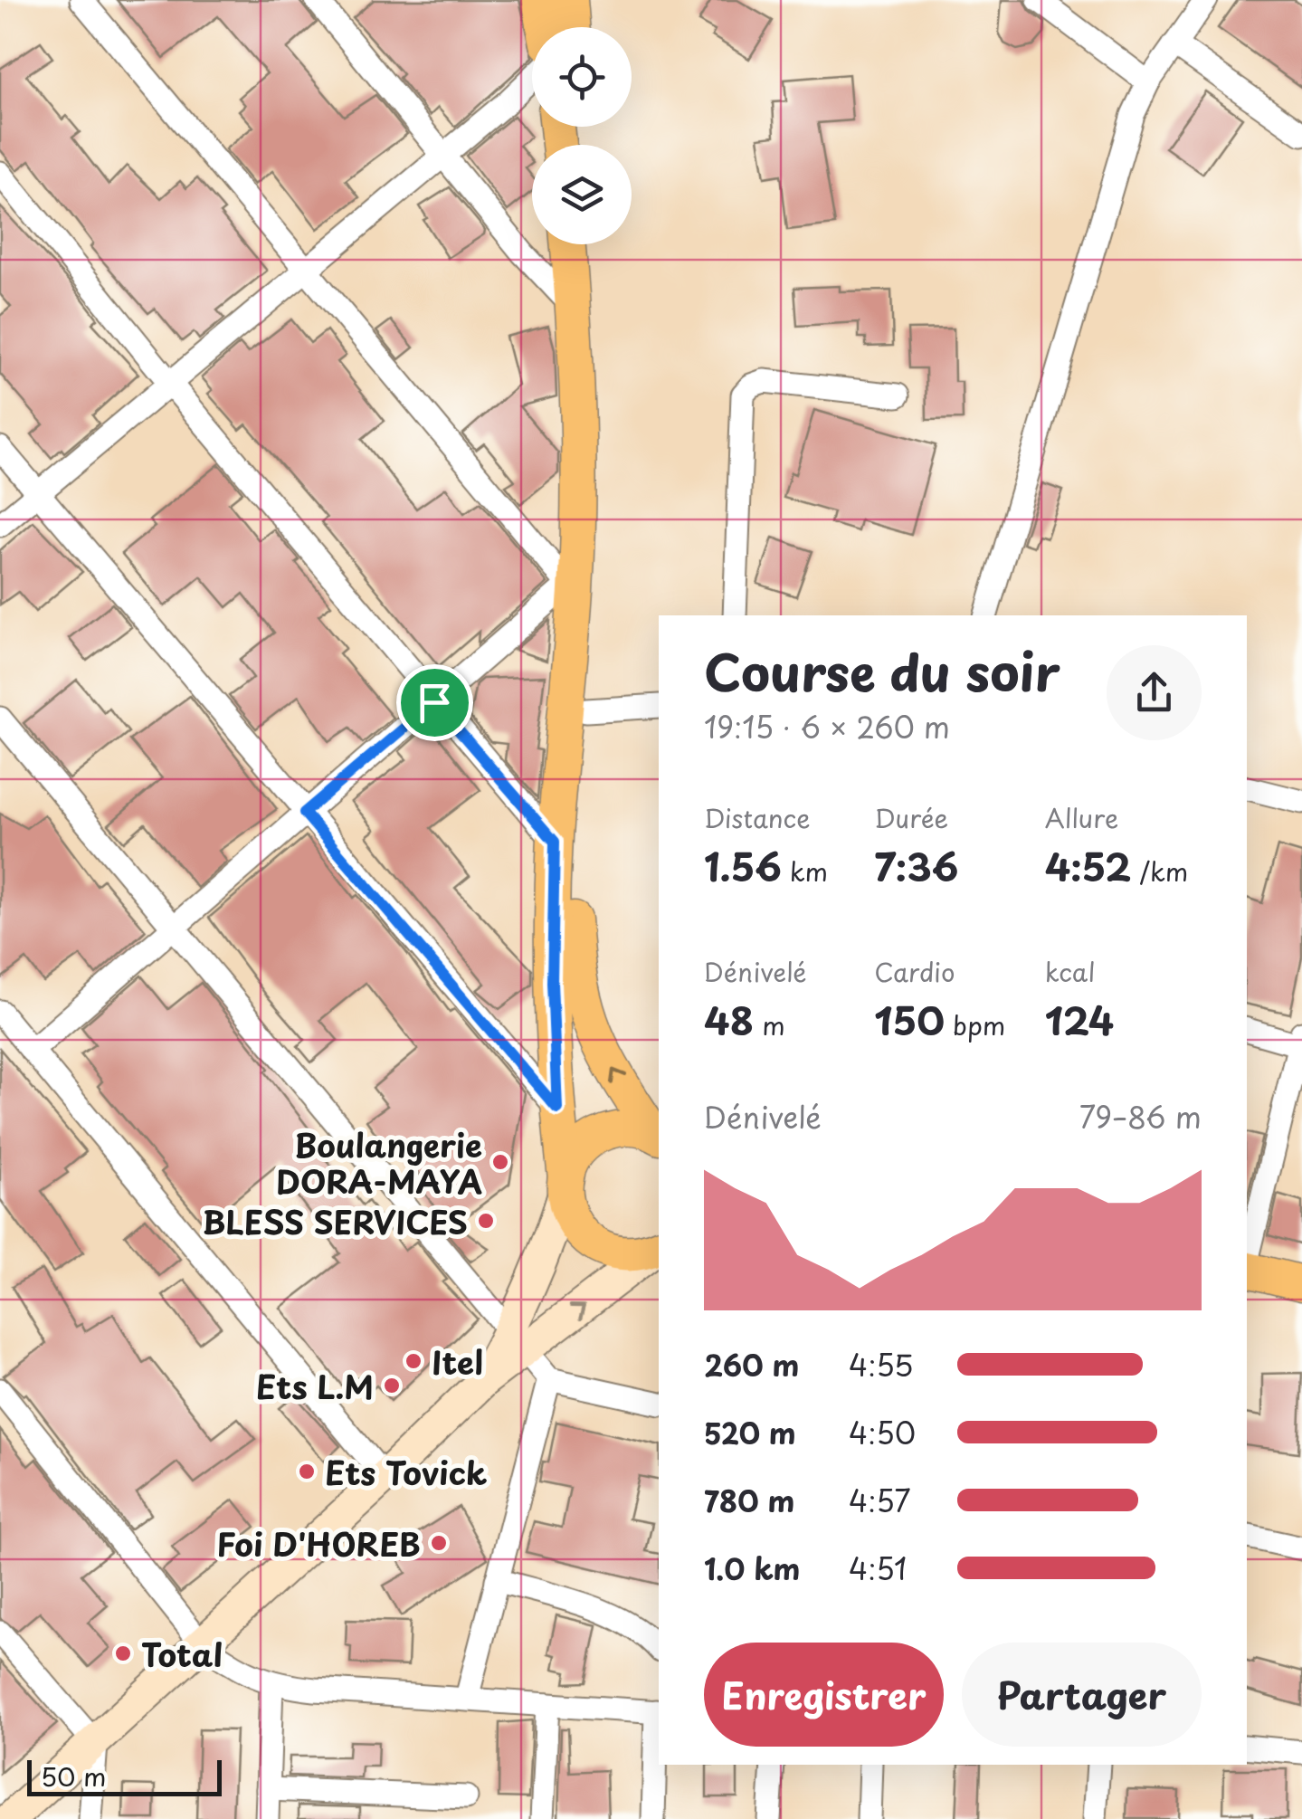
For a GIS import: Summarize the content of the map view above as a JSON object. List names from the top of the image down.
{
  "places": [
    "Boulangerie DORA-MAYA",
    "BLESS SERVICES",
    "Itel",
    "Ets L.M",
    "Ets Tovick",
    "Foi D'HOREB",
    "Total"
  ],
  "scale_bar": "50 m",
  "page": {
    "heading": ["Course du soir", "19:15 · 6 × 260 m"],
    "stats": [
      ["Distance", "1.56 km"],
      ["Durée", "7:36"],
      ["Allure", "4:52 /km"],
      ["Dénivelé", "48 m"],
      ["Cardio", "150 bpm"],
      ["kcal", "124"]
    ],
    "chart": ["Dénivelé", "79–86 m"],
    "list": [
      {
        "name": "260 m",
        "note": "4:55"
      },
      {
        "name": "520 m",
        "note": "4:50"
      },
      {
        "name": "780 m",
        "note": "4:57"
      },
      {
        "name": "1.0 km",
        "note": "4:51"
      }
    ],
    "buttons": ["Enregistrer", "Partager"],
    "scale": "50 m"
  }
}
